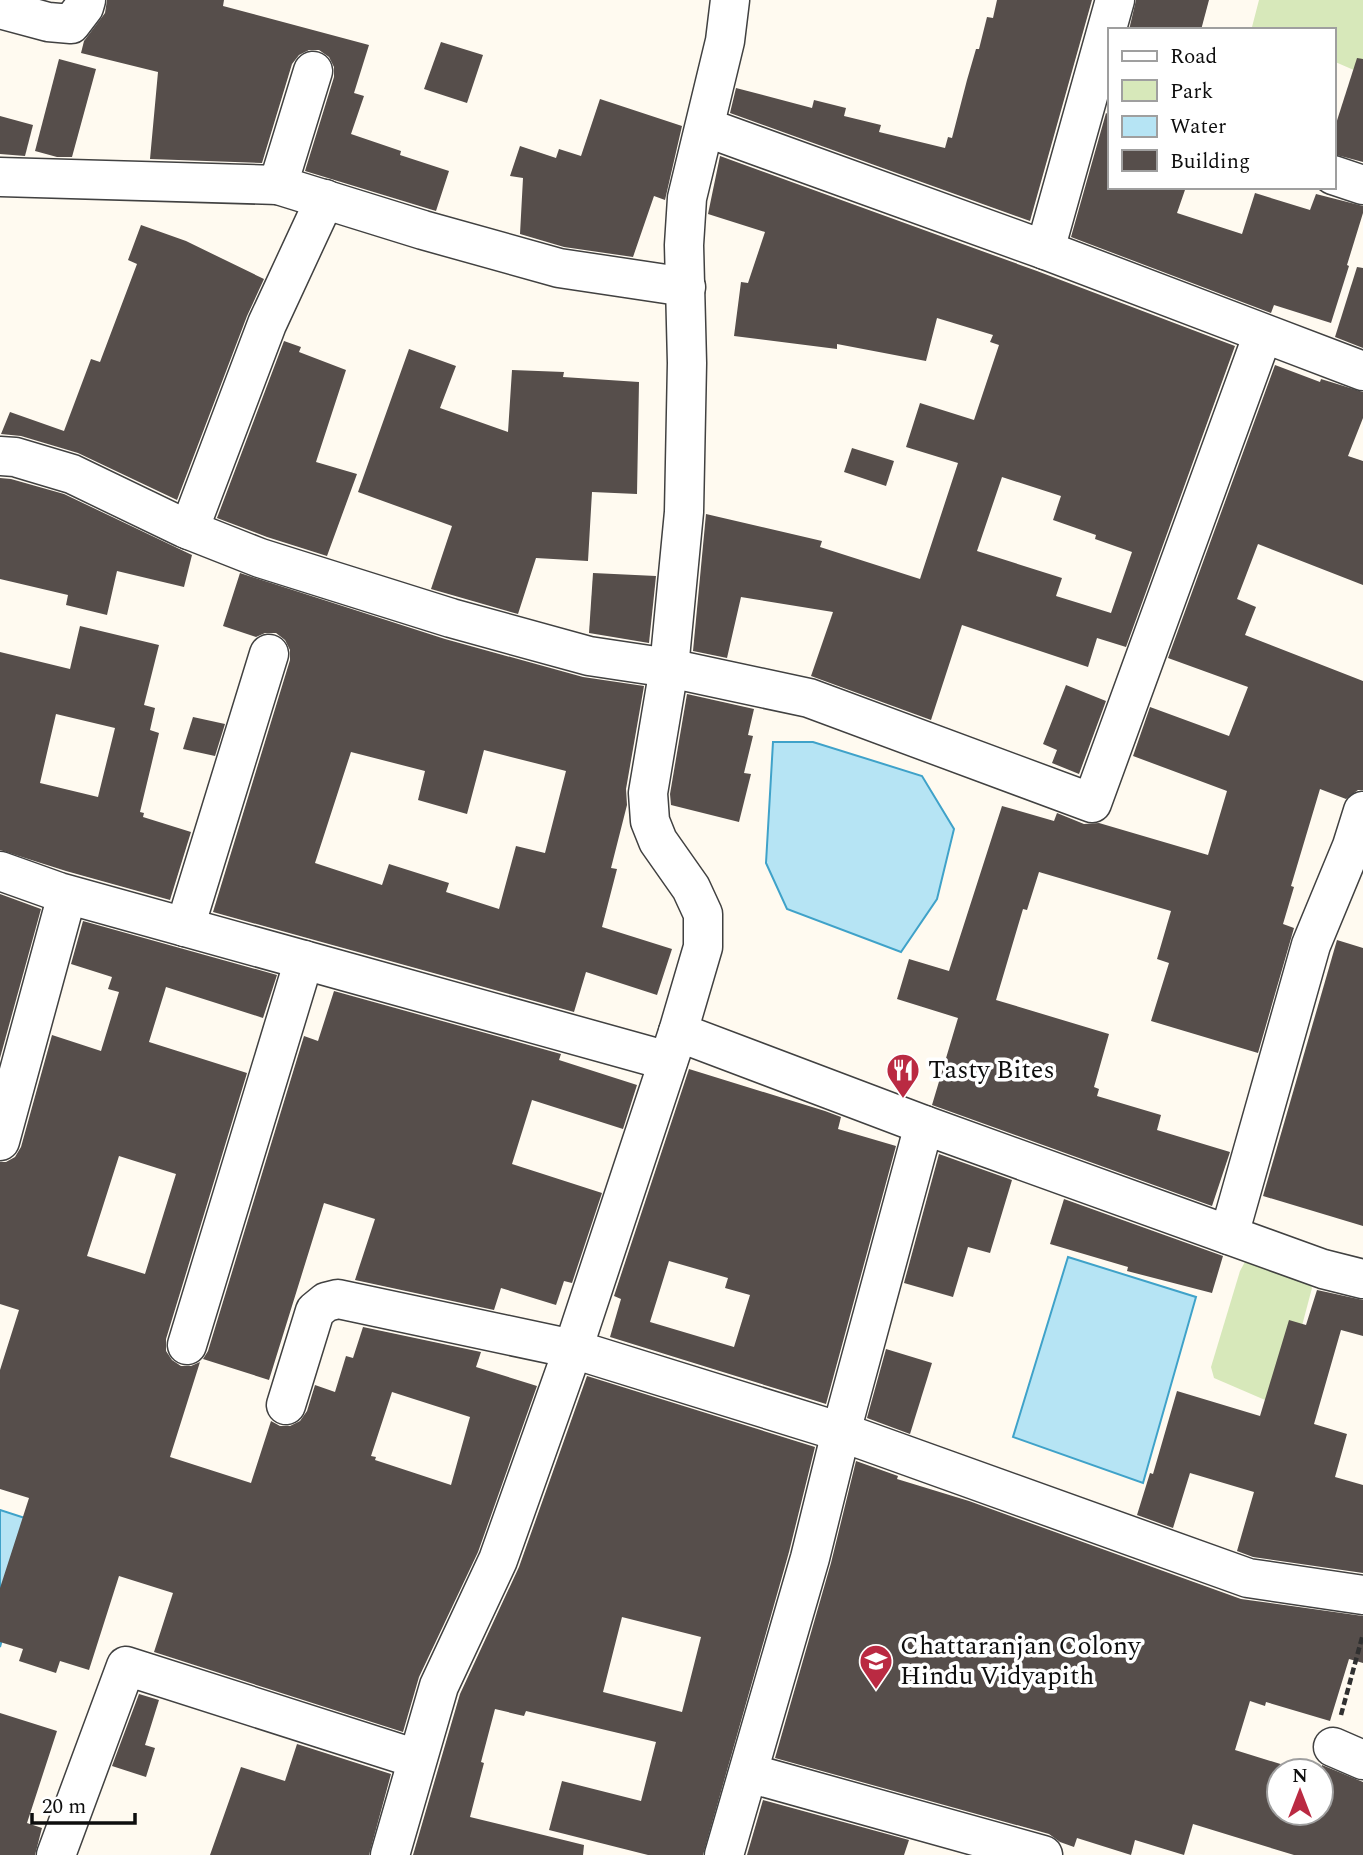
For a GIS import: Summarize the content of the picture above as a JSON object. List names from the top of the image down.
{
  "places": {
    "restaurant": ["Tasty Bites"],
    "school or university": ["Chattaranjan Colony Hindu Vidyapith"]
  },
  "legend": [
    "Road",
    "Park",
    "Water",
    "Building"
  ],
  "scale_bar": "20 m",
  "north": "top"
}
